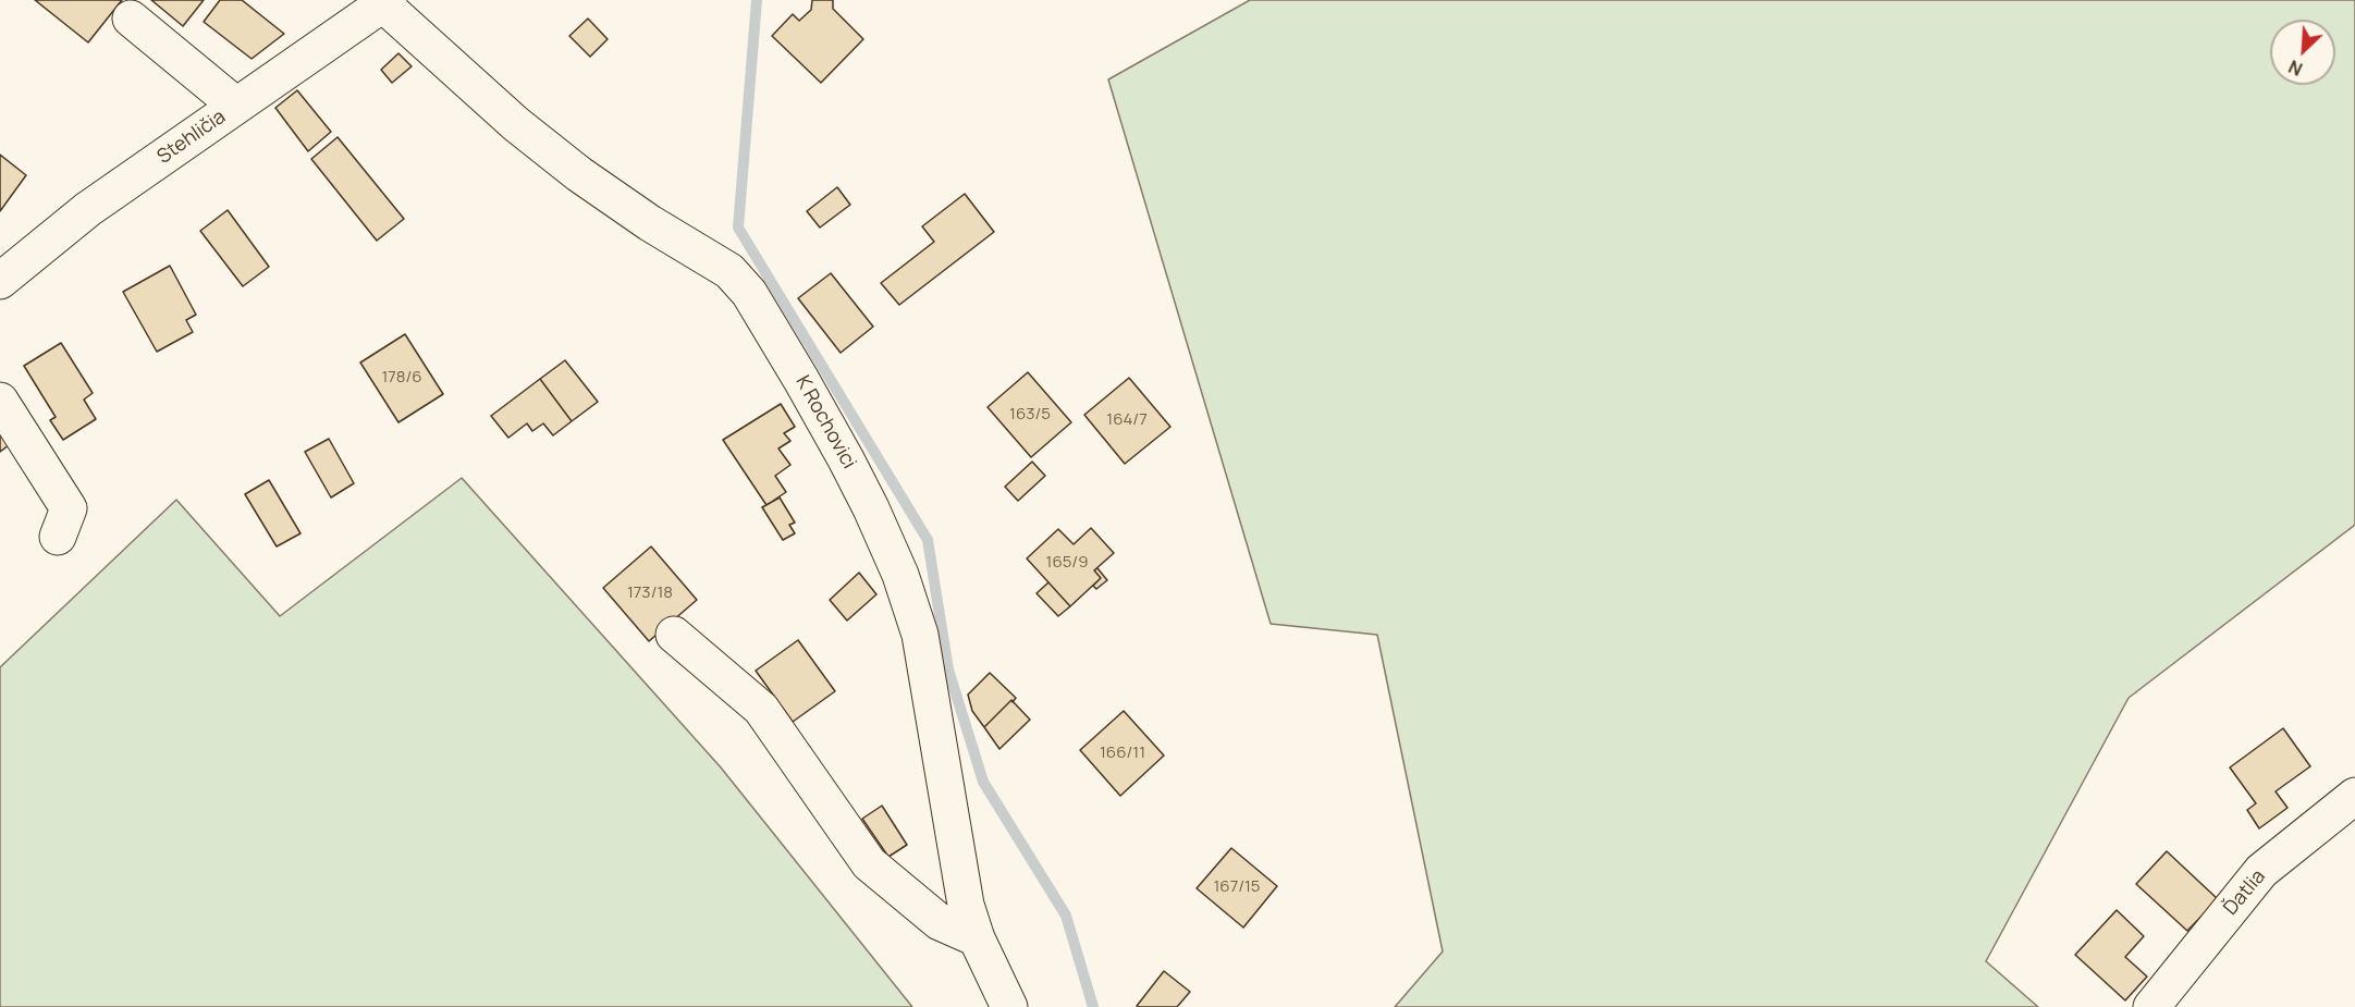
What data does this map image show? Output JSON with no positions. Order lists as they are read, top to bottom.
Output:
{
  "streets": {
    "street": ["Stehličia", "K Rochovici", "Ďatlia"]
  },
  "crossings": [
    ["Stehličia", "K Rochovici"]
  ],
  "house_numbers": [
    "178/6",
    "163/5",
    "164/7",
    "165/9",
    "173/18",
    "166/11",
    "167/15"
  ],
  "north": "bottom left"
}
